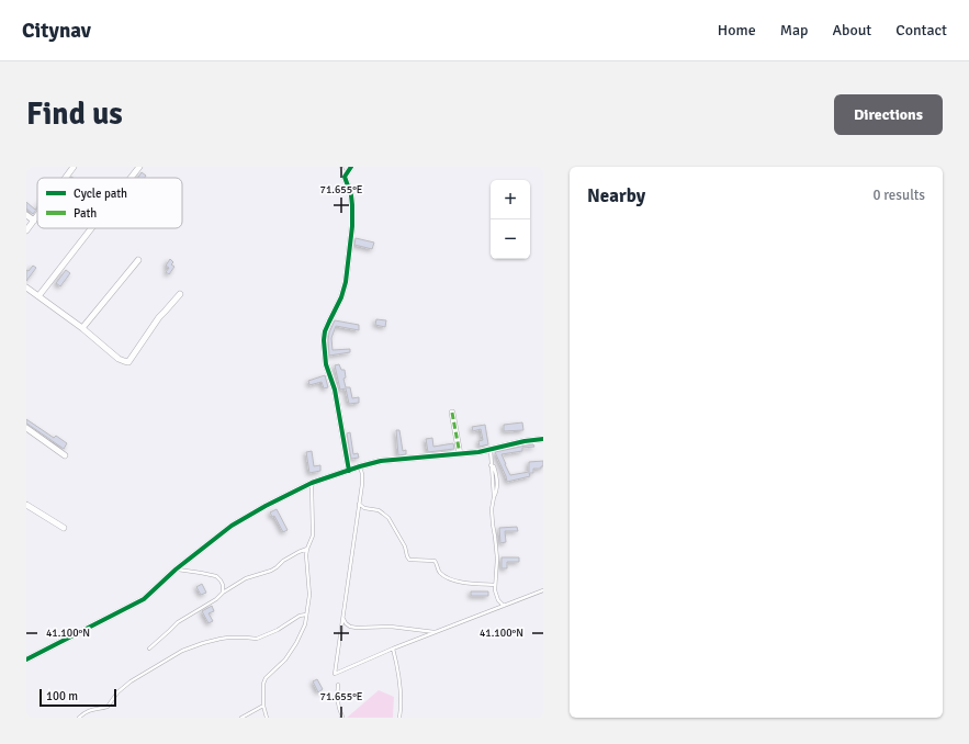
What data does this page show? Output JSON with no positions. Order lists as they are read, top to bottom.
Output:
{
  "legend": ["Cycle path", "Path"],
  "scale_bar": "100 m",
  "page": {
    "header": "Citynav",
    "nav": [
      "Home",
      "Map",
      "About",
      "Contact"
    ],
    "buttons": "Directions",
    "title": "Find us",
    "heading": ["Nearby", "0 results"],
    "map_buttons": ["+", "−"],
    "scale": "100 m"
  },
  "coordinates": ["71.655°E", "41.100°N"]
}
